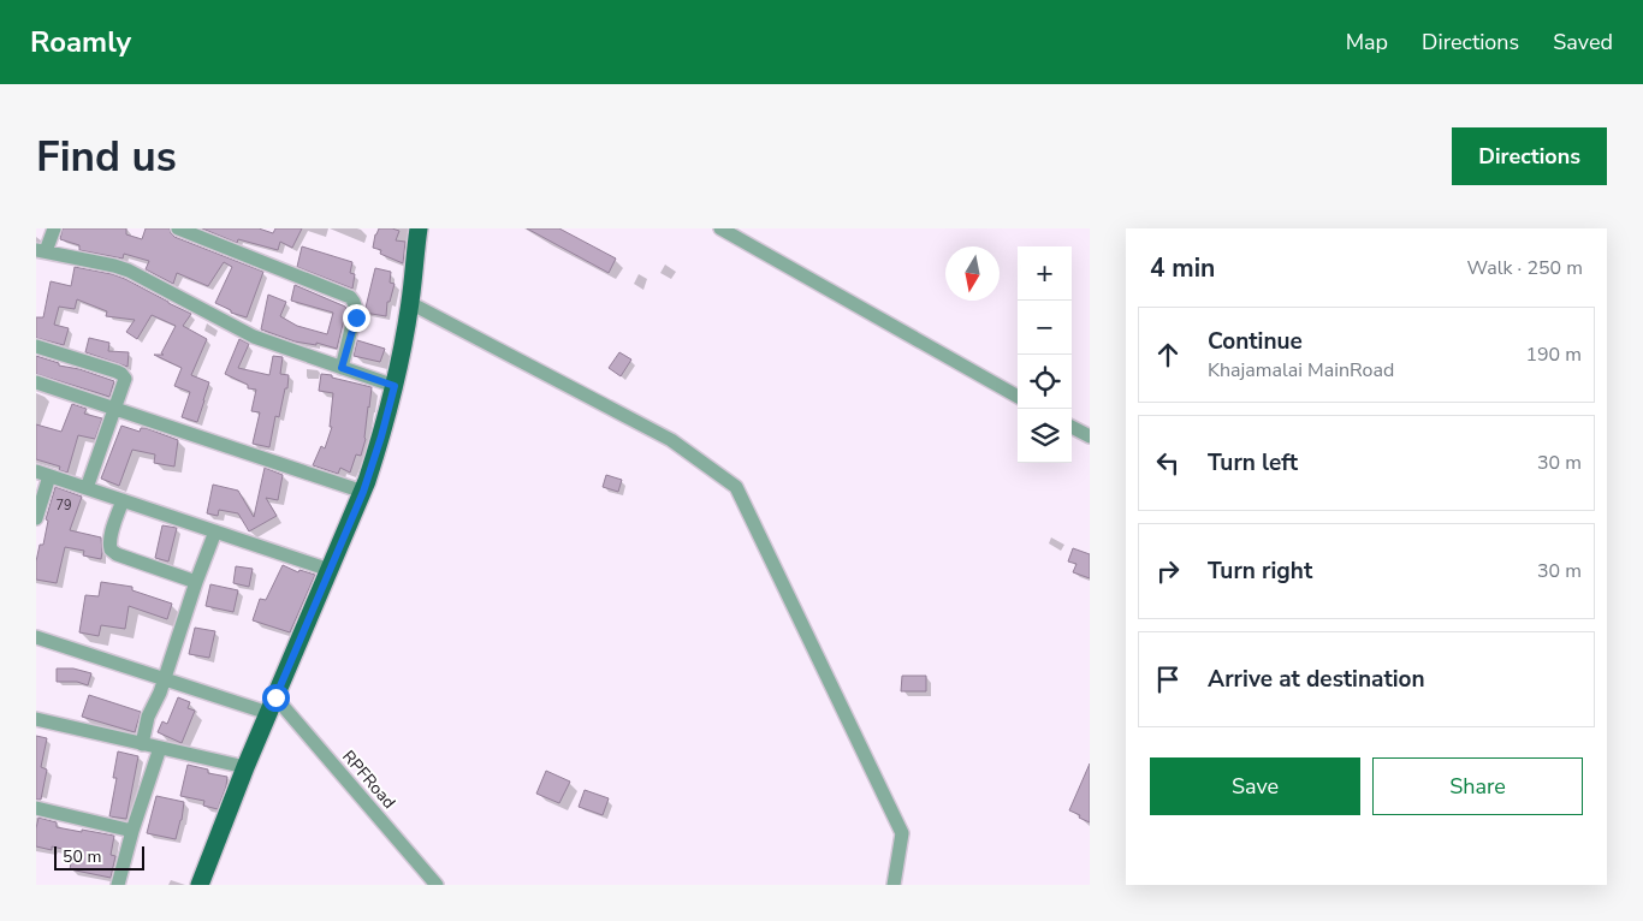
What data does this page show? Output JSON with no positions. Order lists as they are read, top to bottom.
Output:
{
  "streets": {
    "street": ["RPFRoad"]
  },
  "house_numbers": ["79"],
  "scale_bar": "50 m",
  "north": "bottom",
  "page": {
    "header": "Roamly",
    "nav": ["Map", "Directions", "Saved"],
    "buttons": [
      "Directions",
      ["Save", "Share"]
    ],
    "title": "Find us",
    "heading": ["4 min", "Walk · 250 m"],
    "map_buttons": ["+", "−"],
    "list": [
      ["Continue", "Khajamalai MainRoad", "190 m"],
      ["Turn left", "30 m"],
      ["Turn right", "30 m"],
      "Arrive at destination"
    ],
    "scale": "50 m"
  }
}
